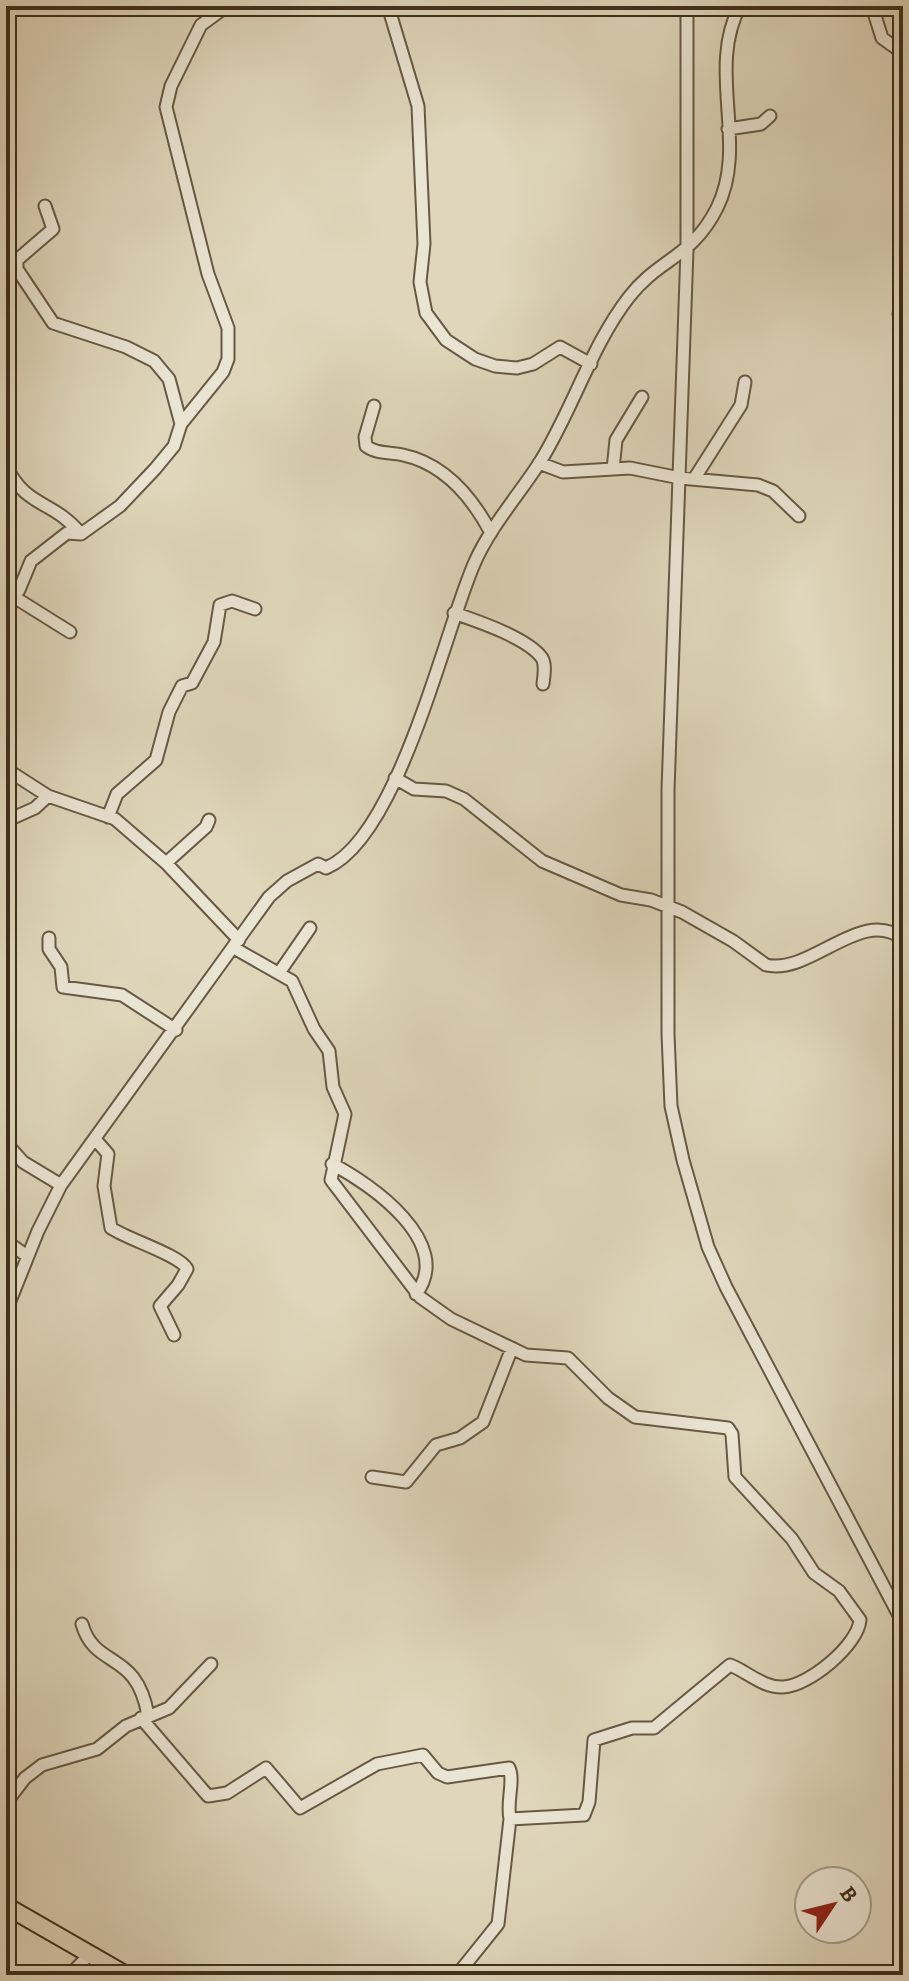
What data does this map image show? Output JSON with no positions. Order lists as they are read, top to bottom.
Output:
{
  "north": "top right"
}
